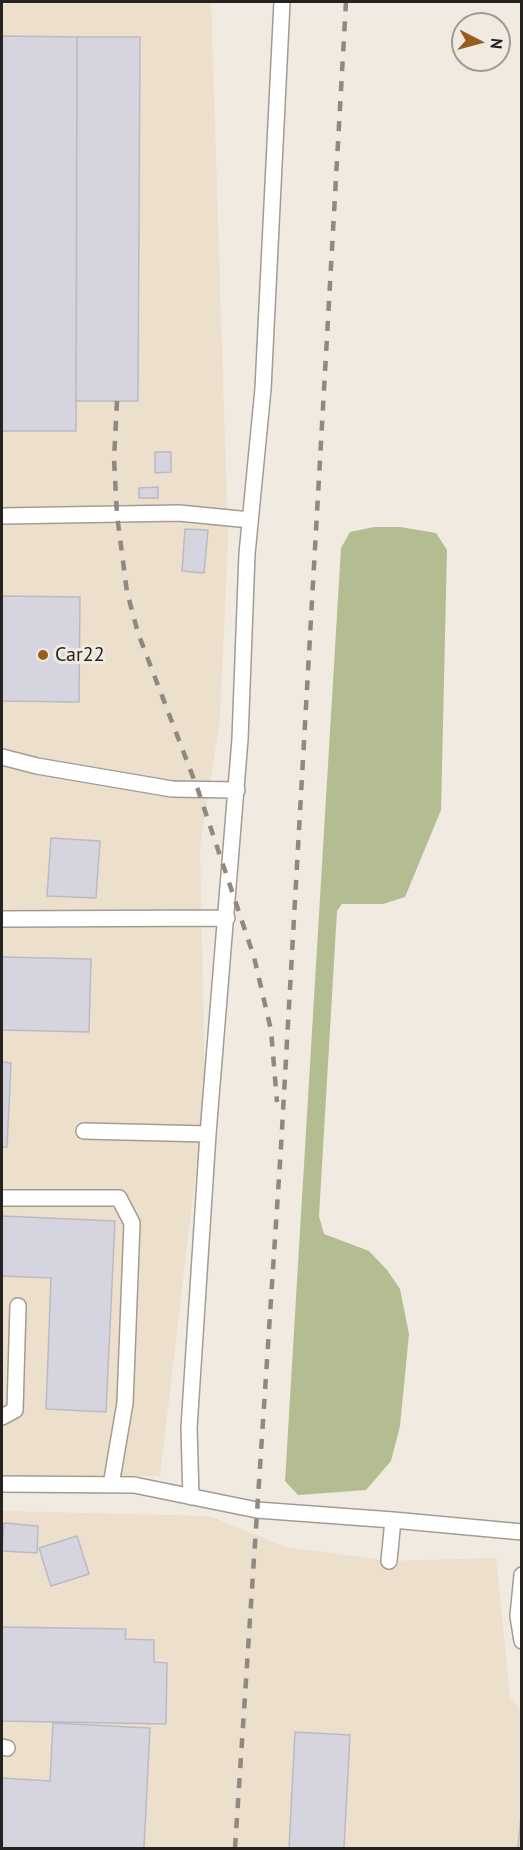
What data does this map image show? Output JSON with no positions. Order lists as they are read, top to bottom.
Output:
{
  "places": ["Car22"],
  "north": "right"
}
